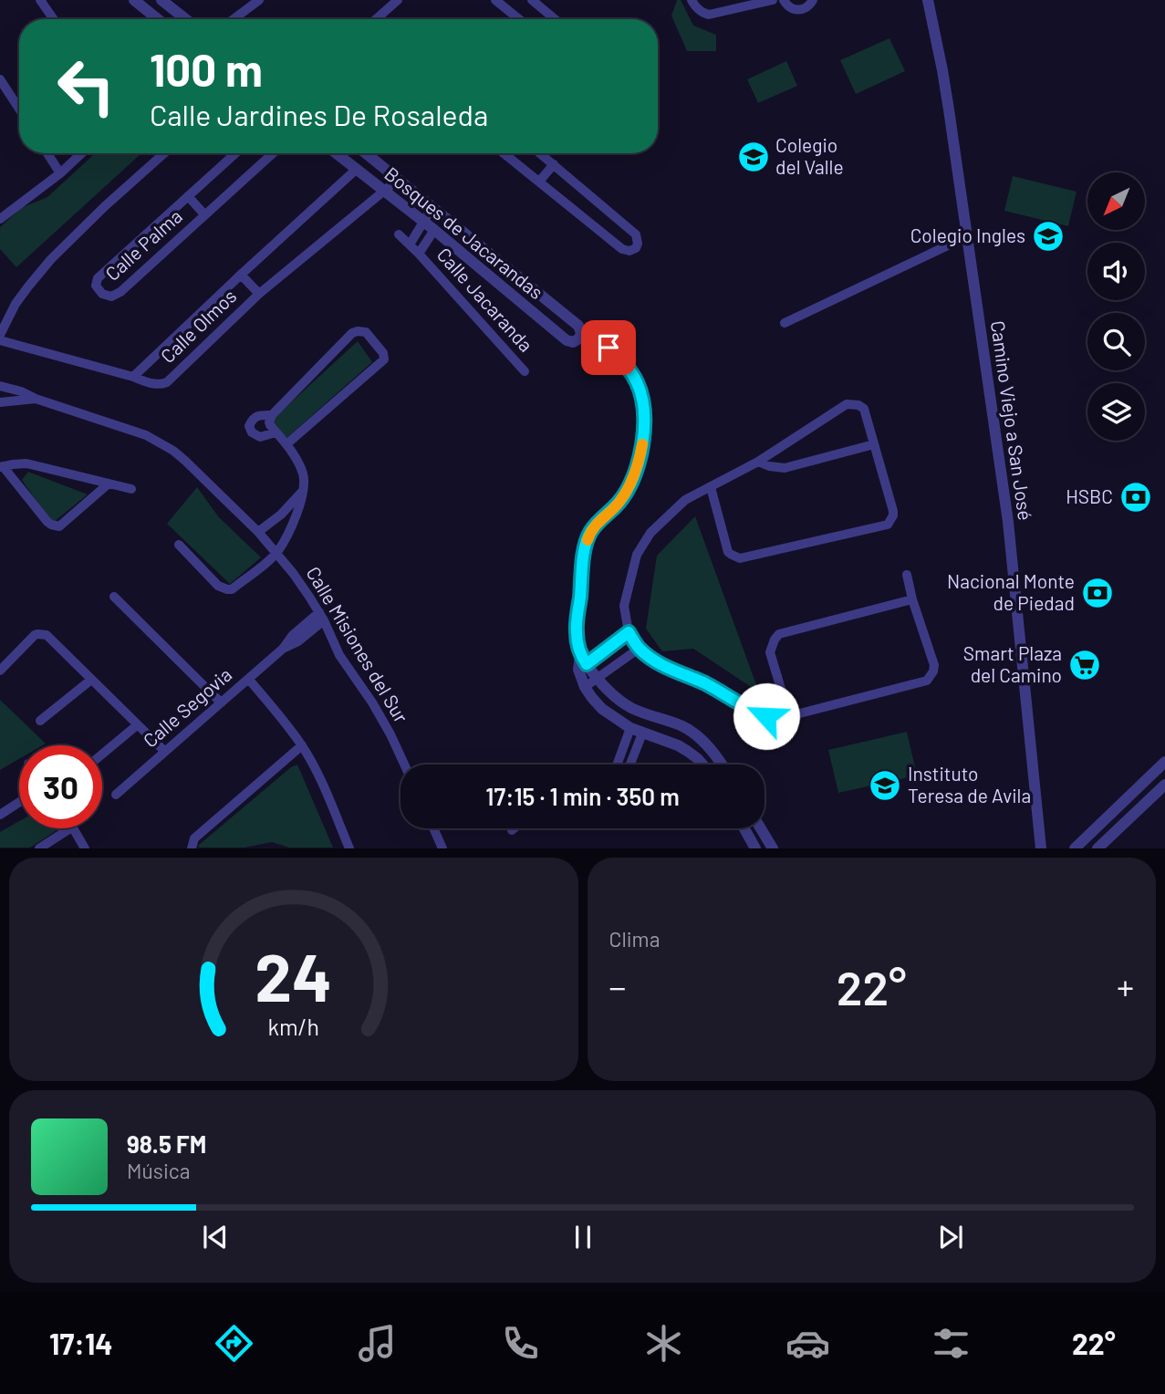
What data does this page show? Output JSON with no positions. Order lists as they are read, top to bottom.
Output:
{
  "streets": {
    "street": [
      "Bosques de Jacarandas",
      "Calle Palma",
      "Calle Jacaranda",
      "Calle Olmos",
      "Camino Viejo a San José",
      "Calle Misiones del Sur",
      "Calle Segovia"
    ]
  },
  "crossings": [
    ["Bosques de Jacarandas", "Calle Jacaranda"],
    ["Bosques de Jacarandas", "Calle Olmos"],
    ["Calle Jacaranda", "Calle Olmos"],
    ["Calle Misiones del Sur", "Calle Segovia"]
  ],
  "places": {
    "school or university": ["Colegio del Valle", "Colegio Ingles", "Instituto Teresa de Avila"],
    "bank": ["HSBC", "Nacional Monte de Piedad"],
    "supermarket": ["Smart Plaza del Camino"]
  },
  "north": "bottom left",
  "page": {
    "turn": ["100 m", "Calle Jardines De Rosaleda"],
    "limit": "30",
    "trip": "17:15 · 1 min · 350 m",
    "tile": "Clima",
    "heat": ["−", "22°", "+"],
    "song": ["98.5 FM", "Música"],
    "tabs": ["17:14", "22°"],
    "gauge": ["24", "km/h"]
  }
}
